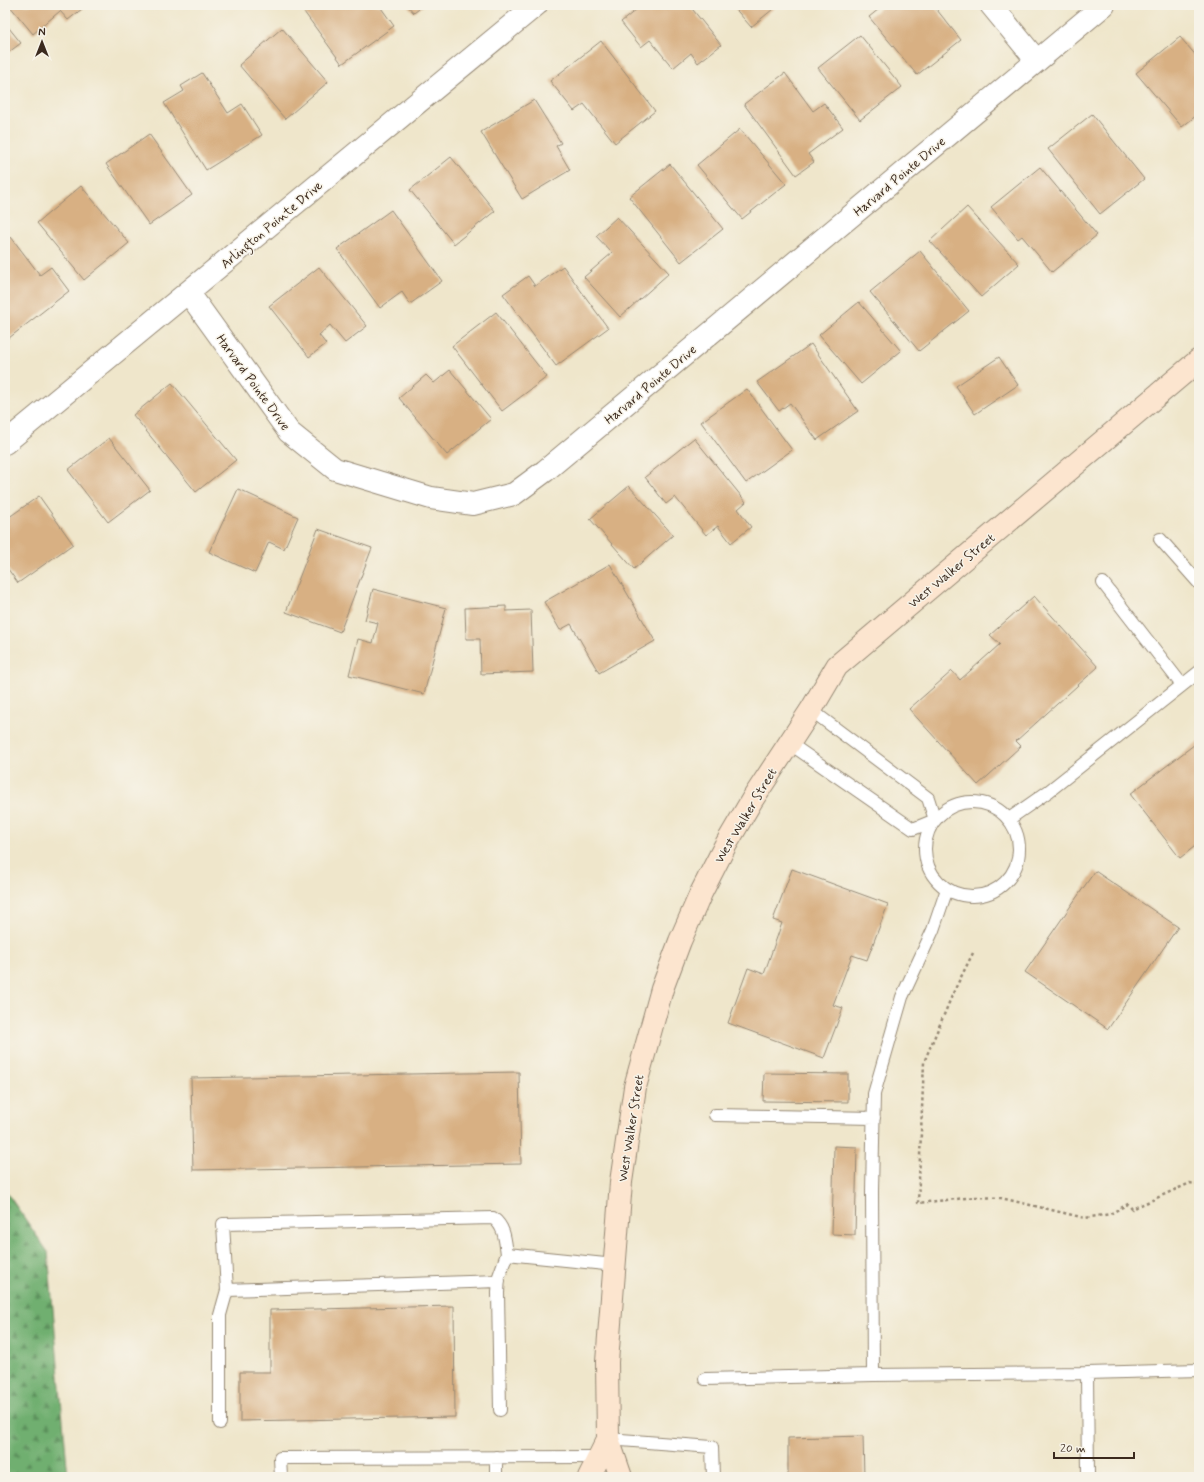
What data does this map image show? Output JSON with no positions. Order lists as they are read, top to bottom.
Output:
{
  "streets": {
    "street": ["Harvard Pointe Drive", "Arlington Pointe Drive", "West Walker Street"]
  },
  "crossings": [
    ["Harvard Pointe Drive", "Arlington Pointe Drive"]
  ],
  "scale_bar": "20 m",
  "north": "top"
}
